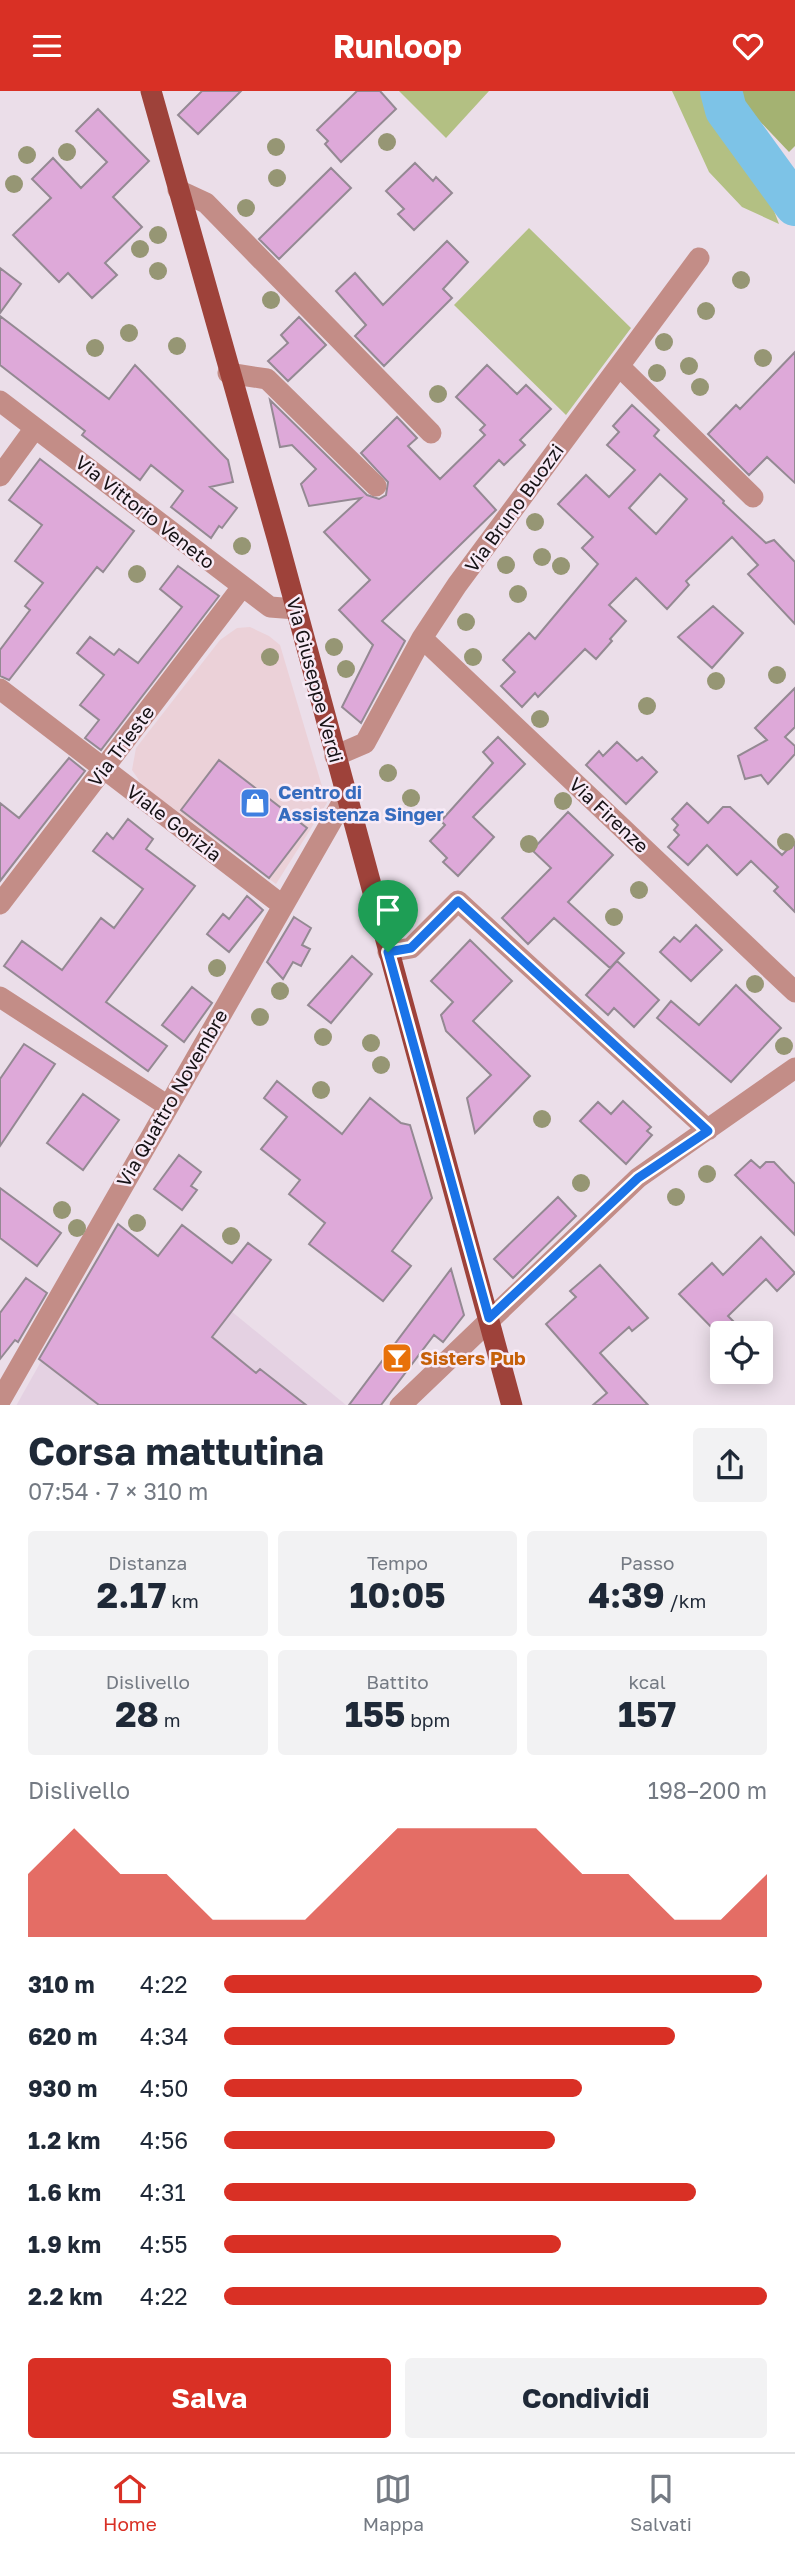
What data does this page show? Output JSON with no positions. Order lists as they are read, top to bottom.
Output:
{
  "streets": {
    "main road": ["Via Giuseppe Verdi"],
    "street": [
      "Via Bruno Buozzi",
      "Via Vittorio Veneto",
      "Via Trieste",
      "Via Firenze",
      "Viale Gorizia",
      "Via Quattro Novembre"
    ]
  },
  "crossings": [
    ["Via Bruno Buozzi", "Via Giuseppe Verdi"],
    ["Via Bruno Buozzi", "Via Firenze"],
    ["Via Vittorio Veneto", "Via Giuseppe Verdi"],
    ["Via Vittorio Veneto", "Via Trieste"],
    ["Via Giuseppe Verdi", "Via Quattro Novembre"],
    ["Via Trieste", "Viale Gorizia"],
    ["Viale Gorizia", "Via Quattro Novembre"]
  ],
  "places": {
    "shop": ["Centro di Assistenza Singer"],
    "bar": ["Sisters Pub"]
  },
  "page": {
    "header": "Runloop",
    "heading": ["Corsa mattutina", "07:54 · 7 × 310 m"],
    "stats": [
      ["Distanza", "2.17 km"],
      ["Tempo", "10:05"],
      ["Passo", "4:39 /km"],
      ["Dislivello", "28 m"],
      ["Battito", "155 bpm"],
      ["kcal", "157"]
    ],
    "chart": ["Dislivello", "198–200 m"],
    "list": [
      {
        "name": "310 m",
        "note": "4:22"
      },
      {
        "name": "620 m",
        "note": "4:34"
      },
      {
        "name": "930 m",
        "note": "4:50"
      },
      {
        "name": "1.2 km",
        "note": "4:56"
      },
      {
        "name": "1.6 km",
        "note": "4:31"
      },
      {
        "name": "1.9 km",
        "note": "4:55"
      },
      {
        "name": "2.2 km",
        "note": "4:22"
      }
    ],
    "buttons": ["Salva", "Condividi"],
    "tabs": ["Home", "Mappa", "Salvati"]
  }
}
